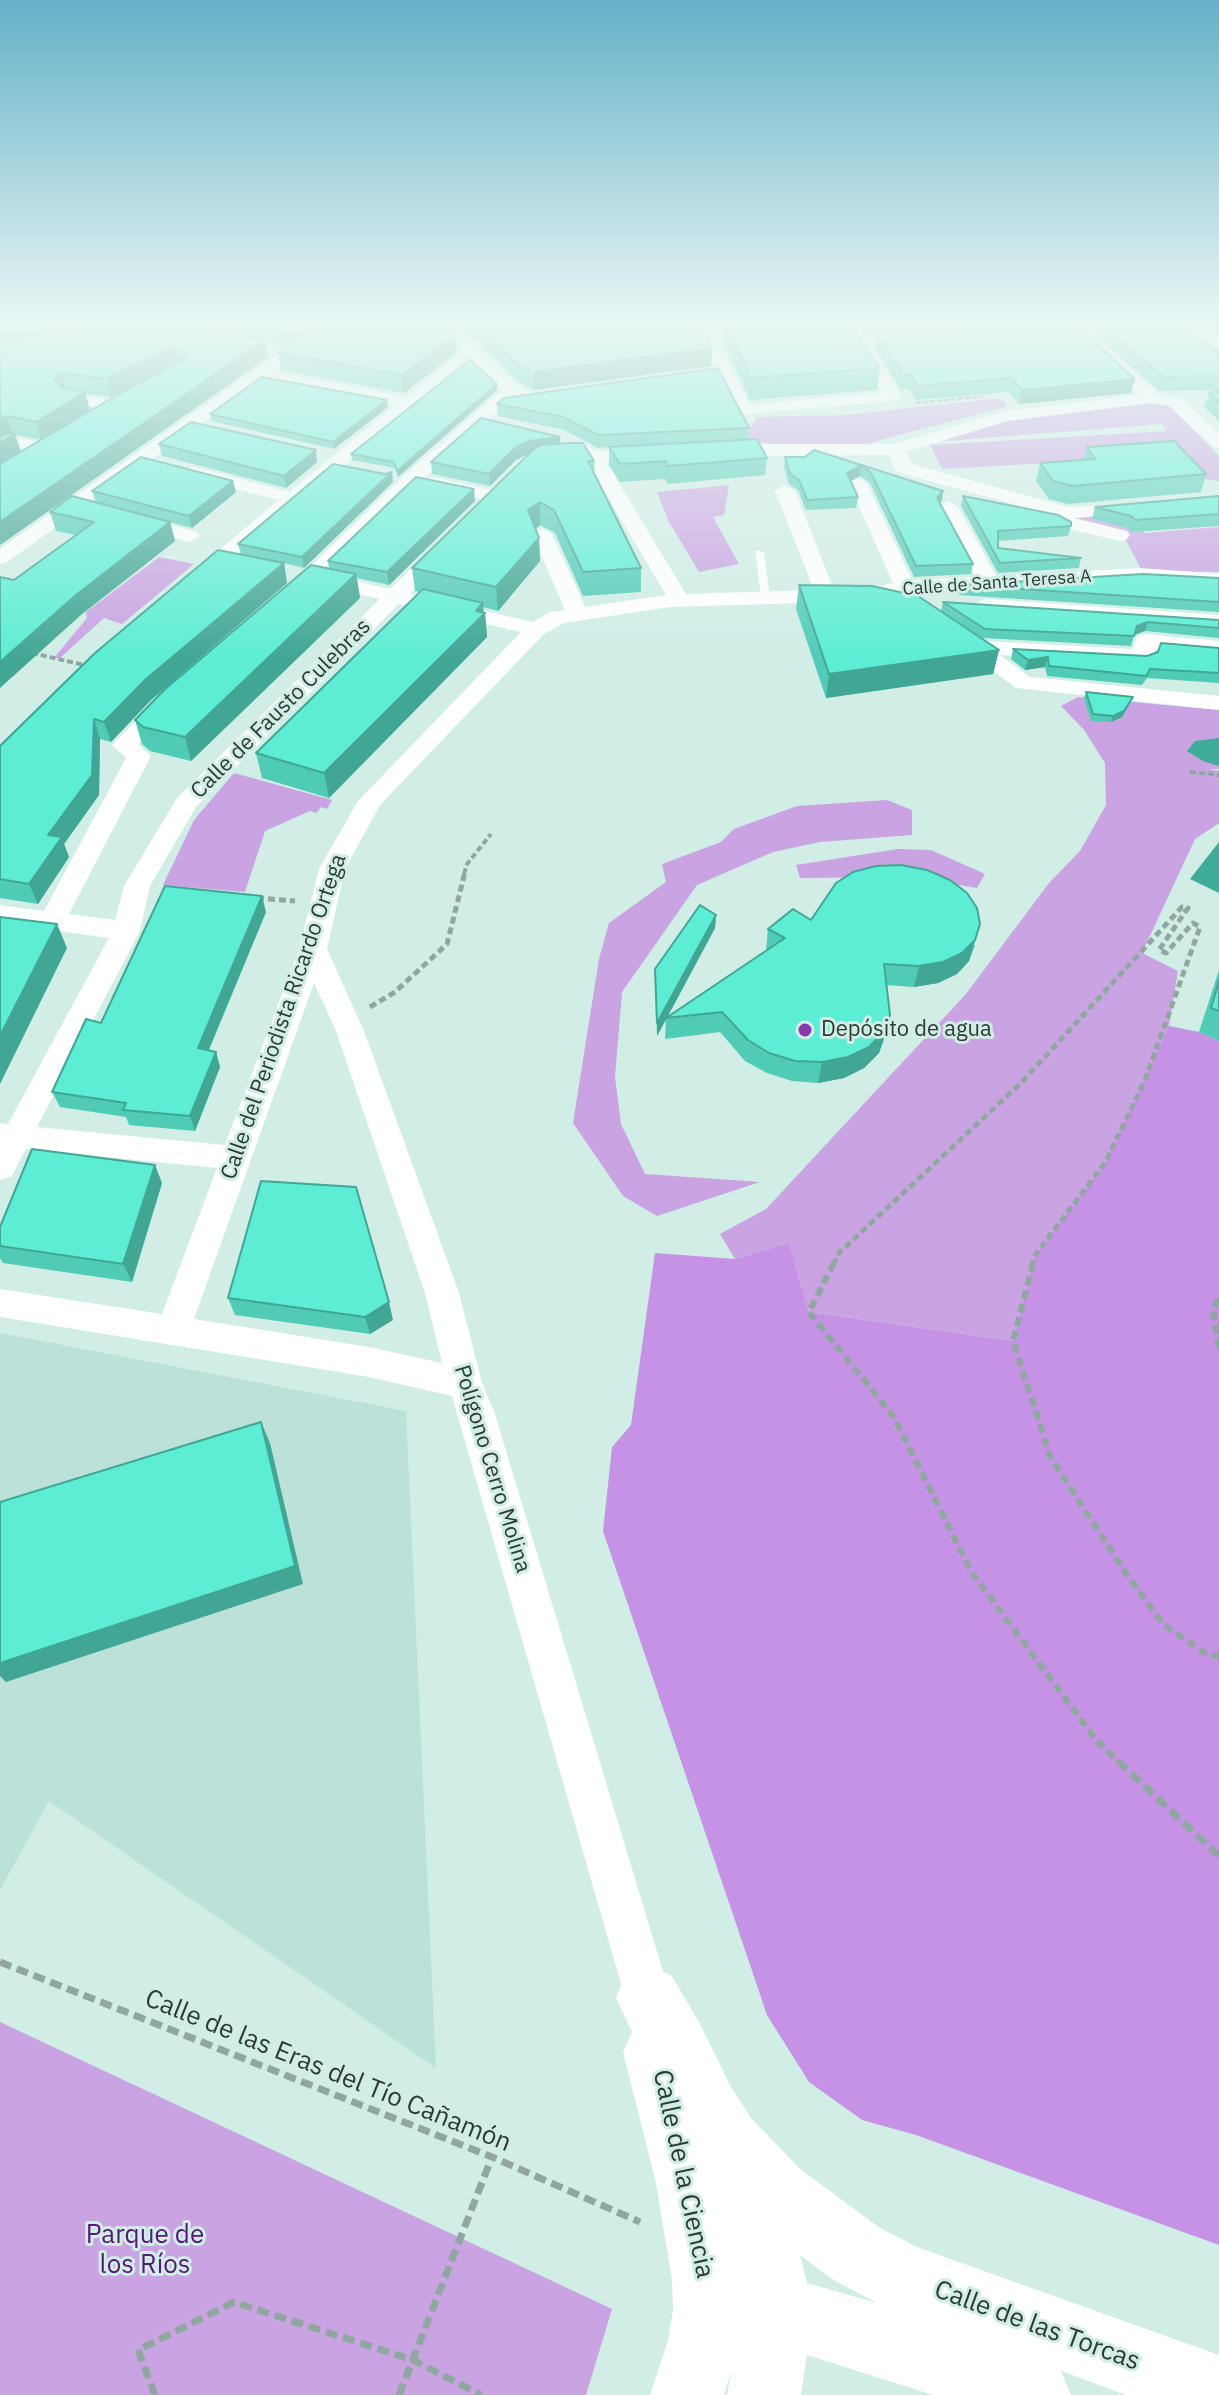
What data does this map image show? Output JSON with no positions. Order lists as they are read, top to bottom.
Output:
{
  "streets": {
    "street": [
      "Calle de Santa Teresa A",
      "Calle de Fausto Culebras",
      "Calle del Periodista Ricardo Ortega",
      "Polígono Cerro Molina",
      "Calle de la Ciencia",
      "Calle de las Torcas"
    ],
    "path": ["Calle de las Eras del Tío Cañamón"]
  },
  "crossings": [
    ["Calle de Santa Teresa A", "Calle del Periodista Ricardo Ortega"],
    ["Calle del Periodista Ricardo Ortega", "Polígono Cerro Molina"],
    ["Polígono Cerro Molina", "Calle de la Ciencia"],
    ["Calle de las Eras del Tío Cañamón", "Calle de la Ciencia"]
  ],
  "parks": ["Parque de los Ríos"],
  "places": ["Depósito de agua"]
}
